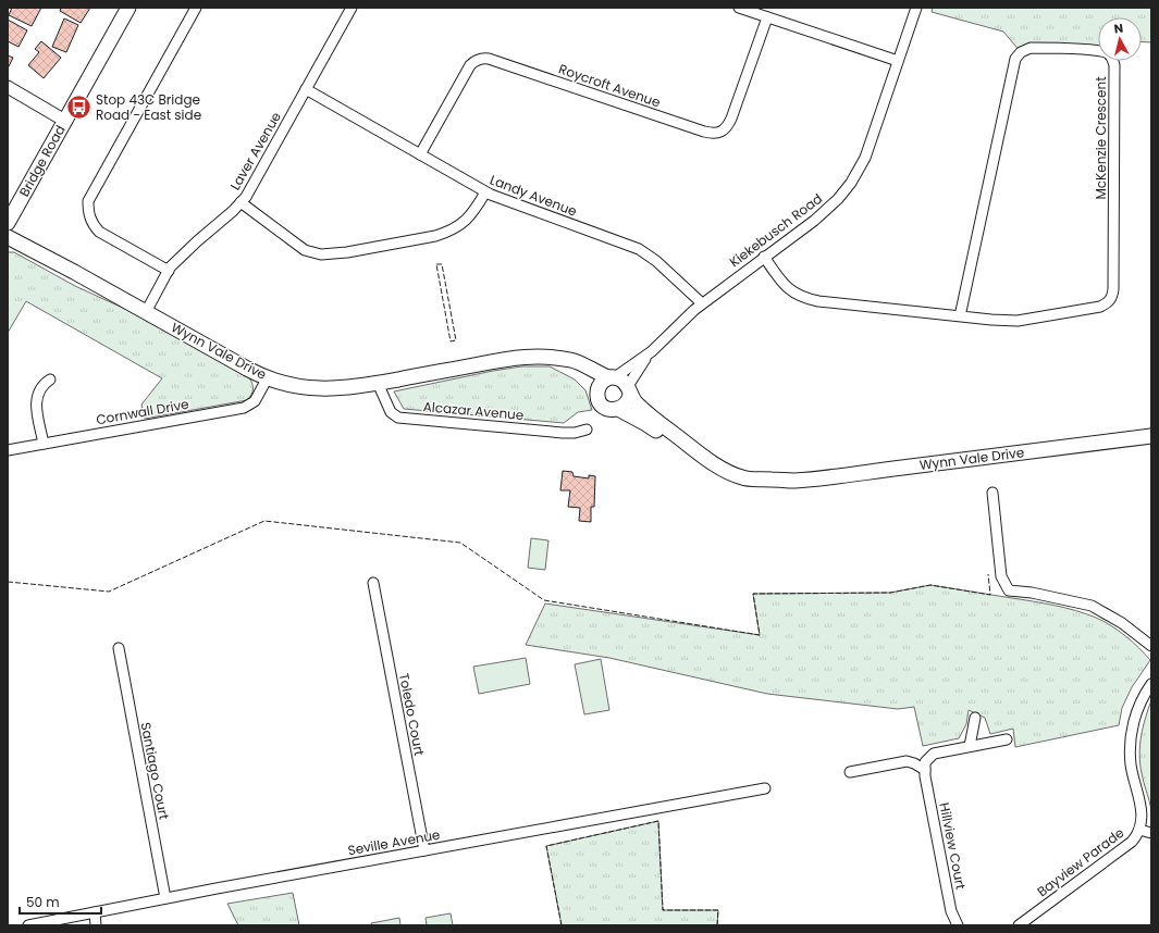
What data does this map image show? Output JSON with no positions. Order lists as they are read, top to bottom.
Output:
{
  "streets": {
    "main road": ["Bridge Road", "Wynn Vale Drive"],
    "street": [
      "Roycroft Avenue",
      "McKenzie Crescent",
      "Laver Avenue",
      "Landy Avenue",
      "Kiekebusch Road",
      "Alcazar Avenue",
      "Cornwall Drive",
      "Toledo Court",
      "Santiago Court",
      "Seville Avenue",
      "Hillview Court",
      "Bayview Parade"
    ]
  },
  "crossings": [
    ["Roycroft Avenue", "Landy Avenue"],
    ["McKenzie Crescent", "Kiekebusch Road"],
    ["Laver Avenue", "Landy Avenue"],
    ["Laver Avenue", "Wynn Vale Drive"],
    ["Landy Avenue", "Kiekebusch Road"],
    ["Kiekebusch Road", "Wynn Vale Drive"],
    ["Wynn Vale Drive", "Alcazar Avenue"],
    ["Wynn Vale Drive", "Cornwall Drive"],
    ["Toledo Court", "Seville Avenue"],
    ["Santiago Court", "Seville Avenue"]
  ],
  "places": {
    "bus stop": ["Stop 43C Bridge Road - East side"]
  },
  "scale_bar": "50 m",
  "north": "top"
}
